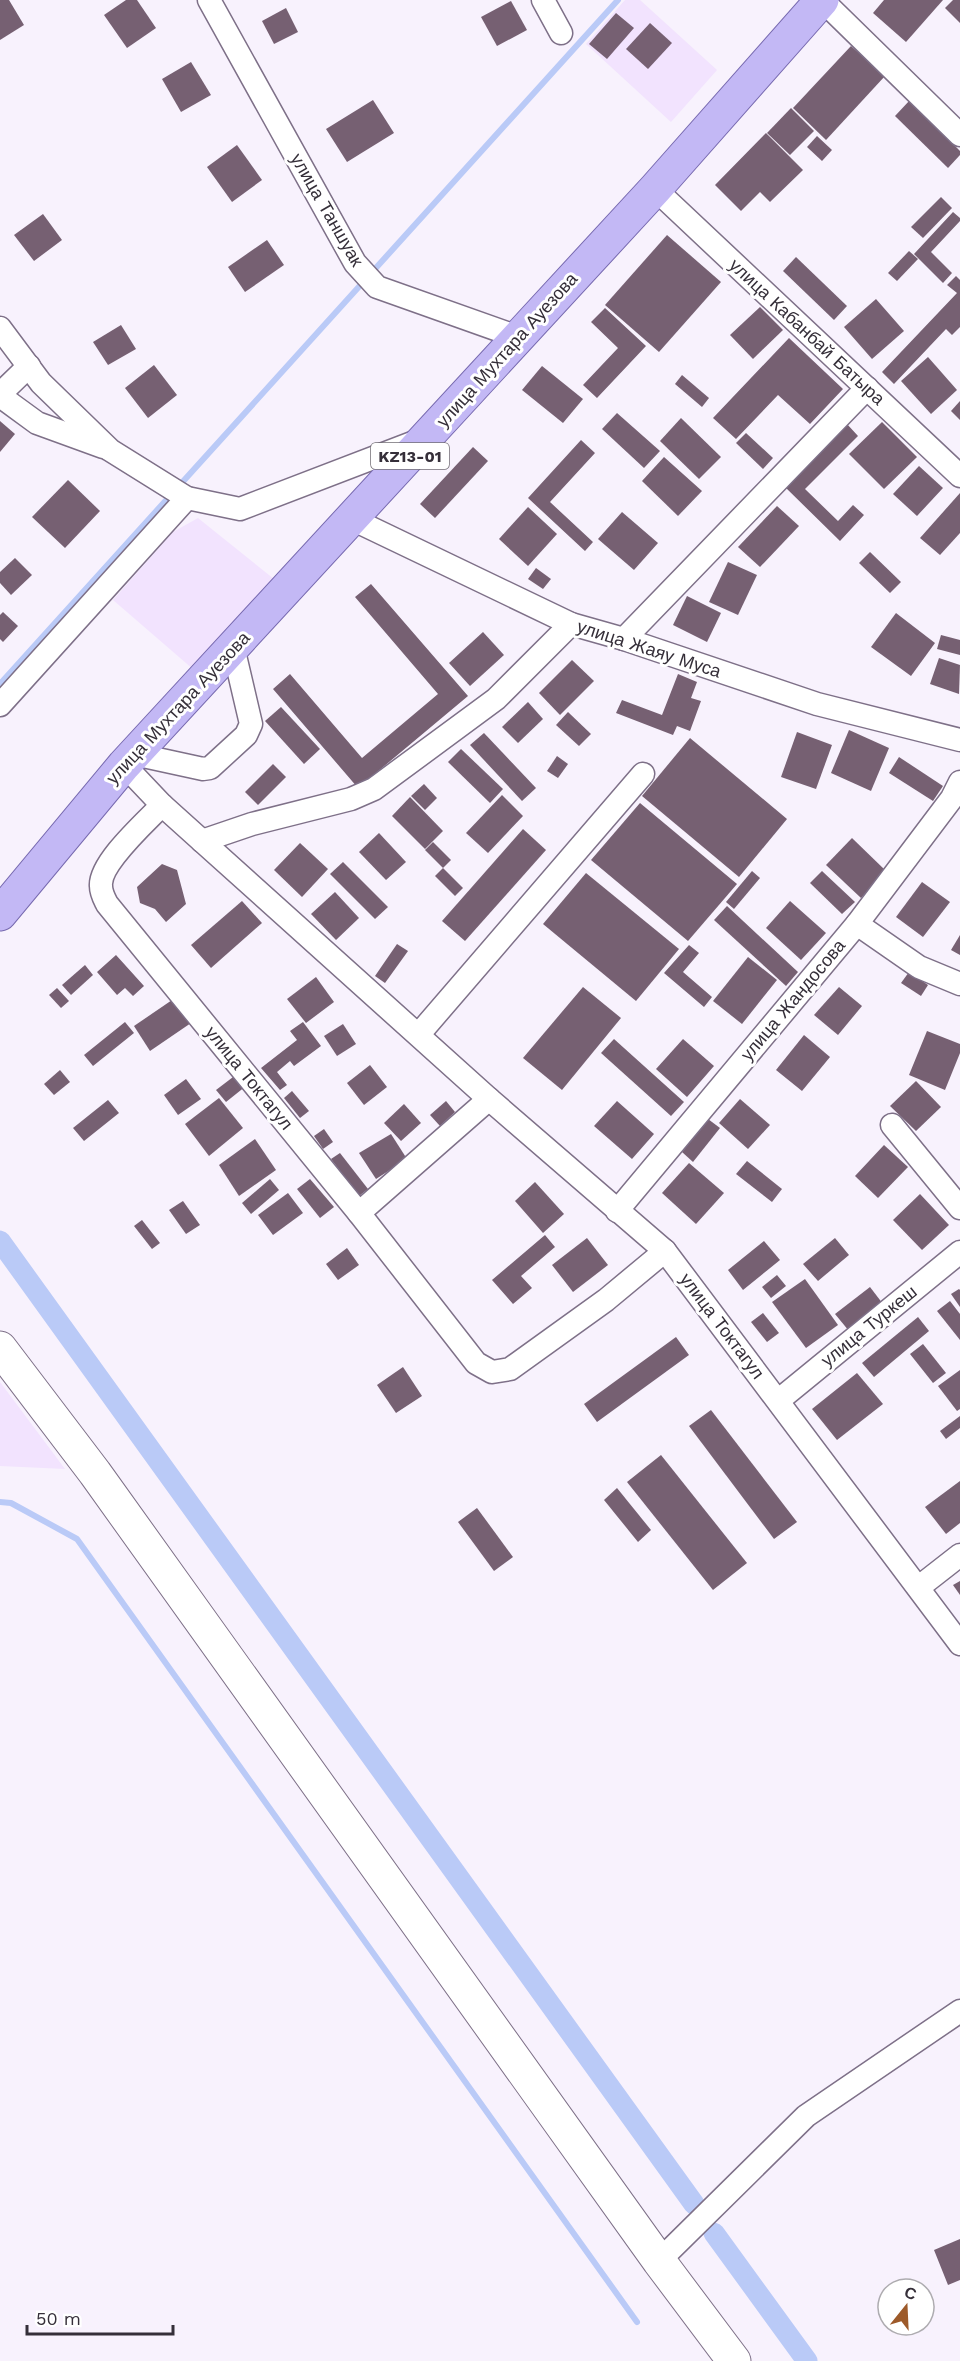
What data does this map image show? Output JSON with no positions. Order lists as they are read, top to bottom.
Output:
{
  "streets": {
    "main road": ["улица Мухтара Ауезова", "KZ13-01"],
    "street": [
      "улица Таншуак",
      "улица Кабанбай Батыра",
      "улица Жаяу Муса",
      "улица Жандосова",
      "улица Токтагул",
      "улица Туркеш"
    ]
  },
  "crossings": [
    ["улица Таншуак", "улица Мухтара Ауезова"],
    ["улица Кабанбай Батыра", "улица Мухтара Ауезова"],
    ["улица Мухтара Ауезова", "улица Жаяу Муса"],
    ["улица Мухтара Ауезова", "улица Токтагул"],
    ["улица Жандосова", "улица Токтагул"],
    ["улица Токтагул", "улица Туркеш"]
  ],
  "scale_bar": "50 m",
  "north": "top"
}
